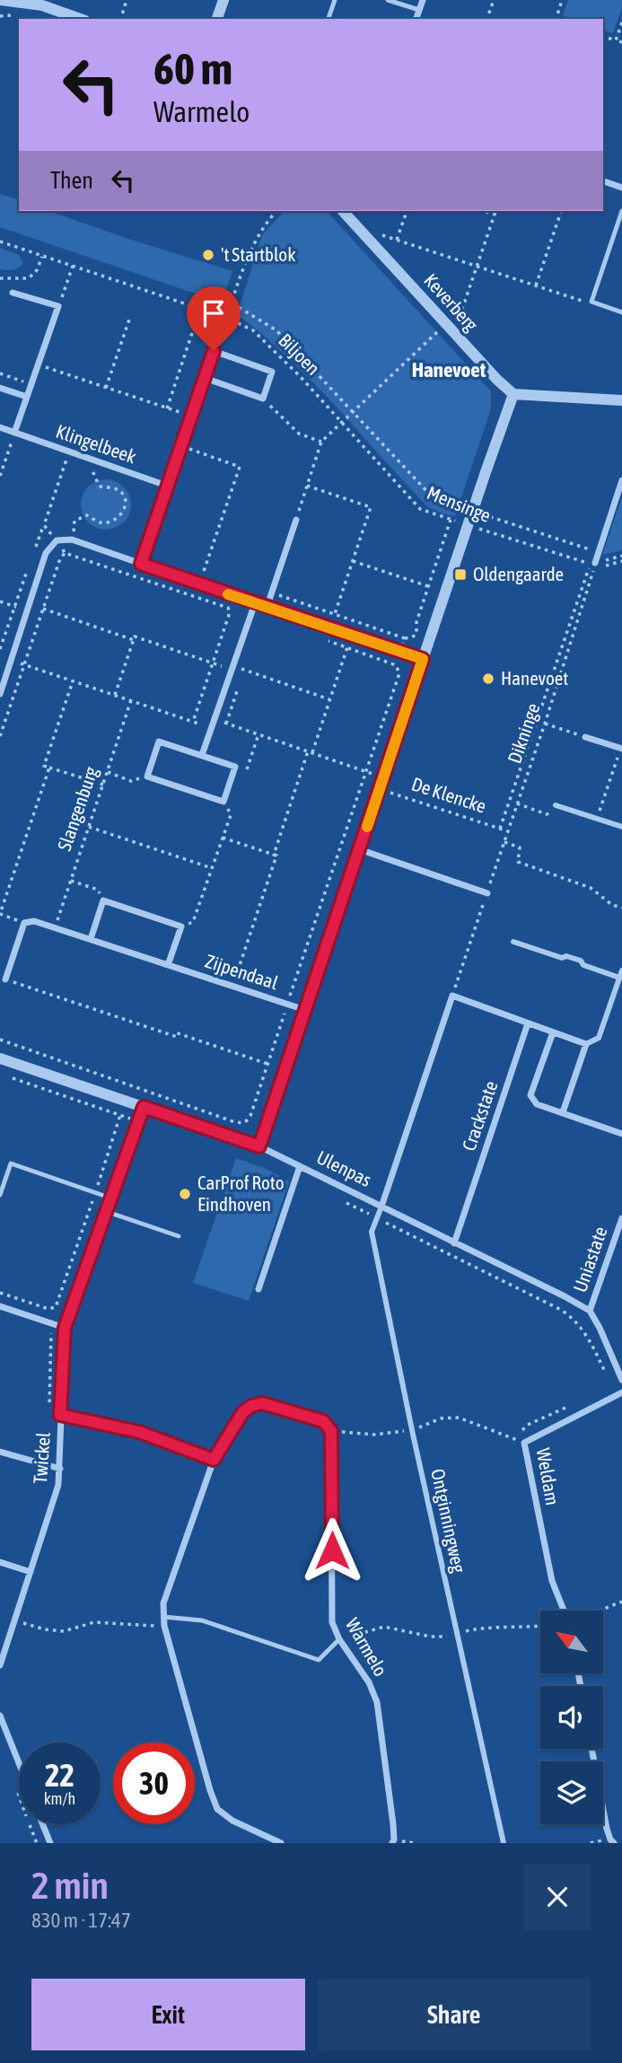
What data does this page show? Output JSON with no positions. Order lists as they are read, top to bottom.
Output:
{
  "streets": {
    "street": [
      "Keverberg",
      "Klingelbeek",
      "Zijpendaal",
      "Crackstate",
      "Ulenpas",
      "Uniastate",
      "Twickel",
      "Weldam",
      "Ontginningweg",
      "Warmelo"
    ],
    "path": [
      "Biljoen",
      "Mensinge",
      "Dikninge",
      "De Klencke",
      "Slangenburg"
    ]
  },
  "crossings": [
    ["Biljoen", "Mensinge"],
    ["Mensinge", "Dikninge"],
    ["Dikninge", "De Klencke"],
    ["Slangenburg", "Zijpendaal"],
    ["Crackstate", "Ulenpas"],
    ["Ulenpas", "Uniastate"],
    ["Ulenpas", "Twickel"],
    ["Ulenpas", "Ontginningweg"]
  ],
  "districts": ["Hanevoet"],
  "places": {
    "other": ["'t Startblok", "Hanevoet", "CarProf Roto Eindhoven"],
    "transit": ["Oldengaarde"]
  },
  "north": "top left",
  "page": {
    "turn": ["60 m", "Warmelo"],
    "then": "Then",
    "speed": "22 km/h",
    "limit": "30",
    "heading": ["2 min", "830 m · 17:47"],
    "buttons": ["Exit", "Share"]
  }
}
